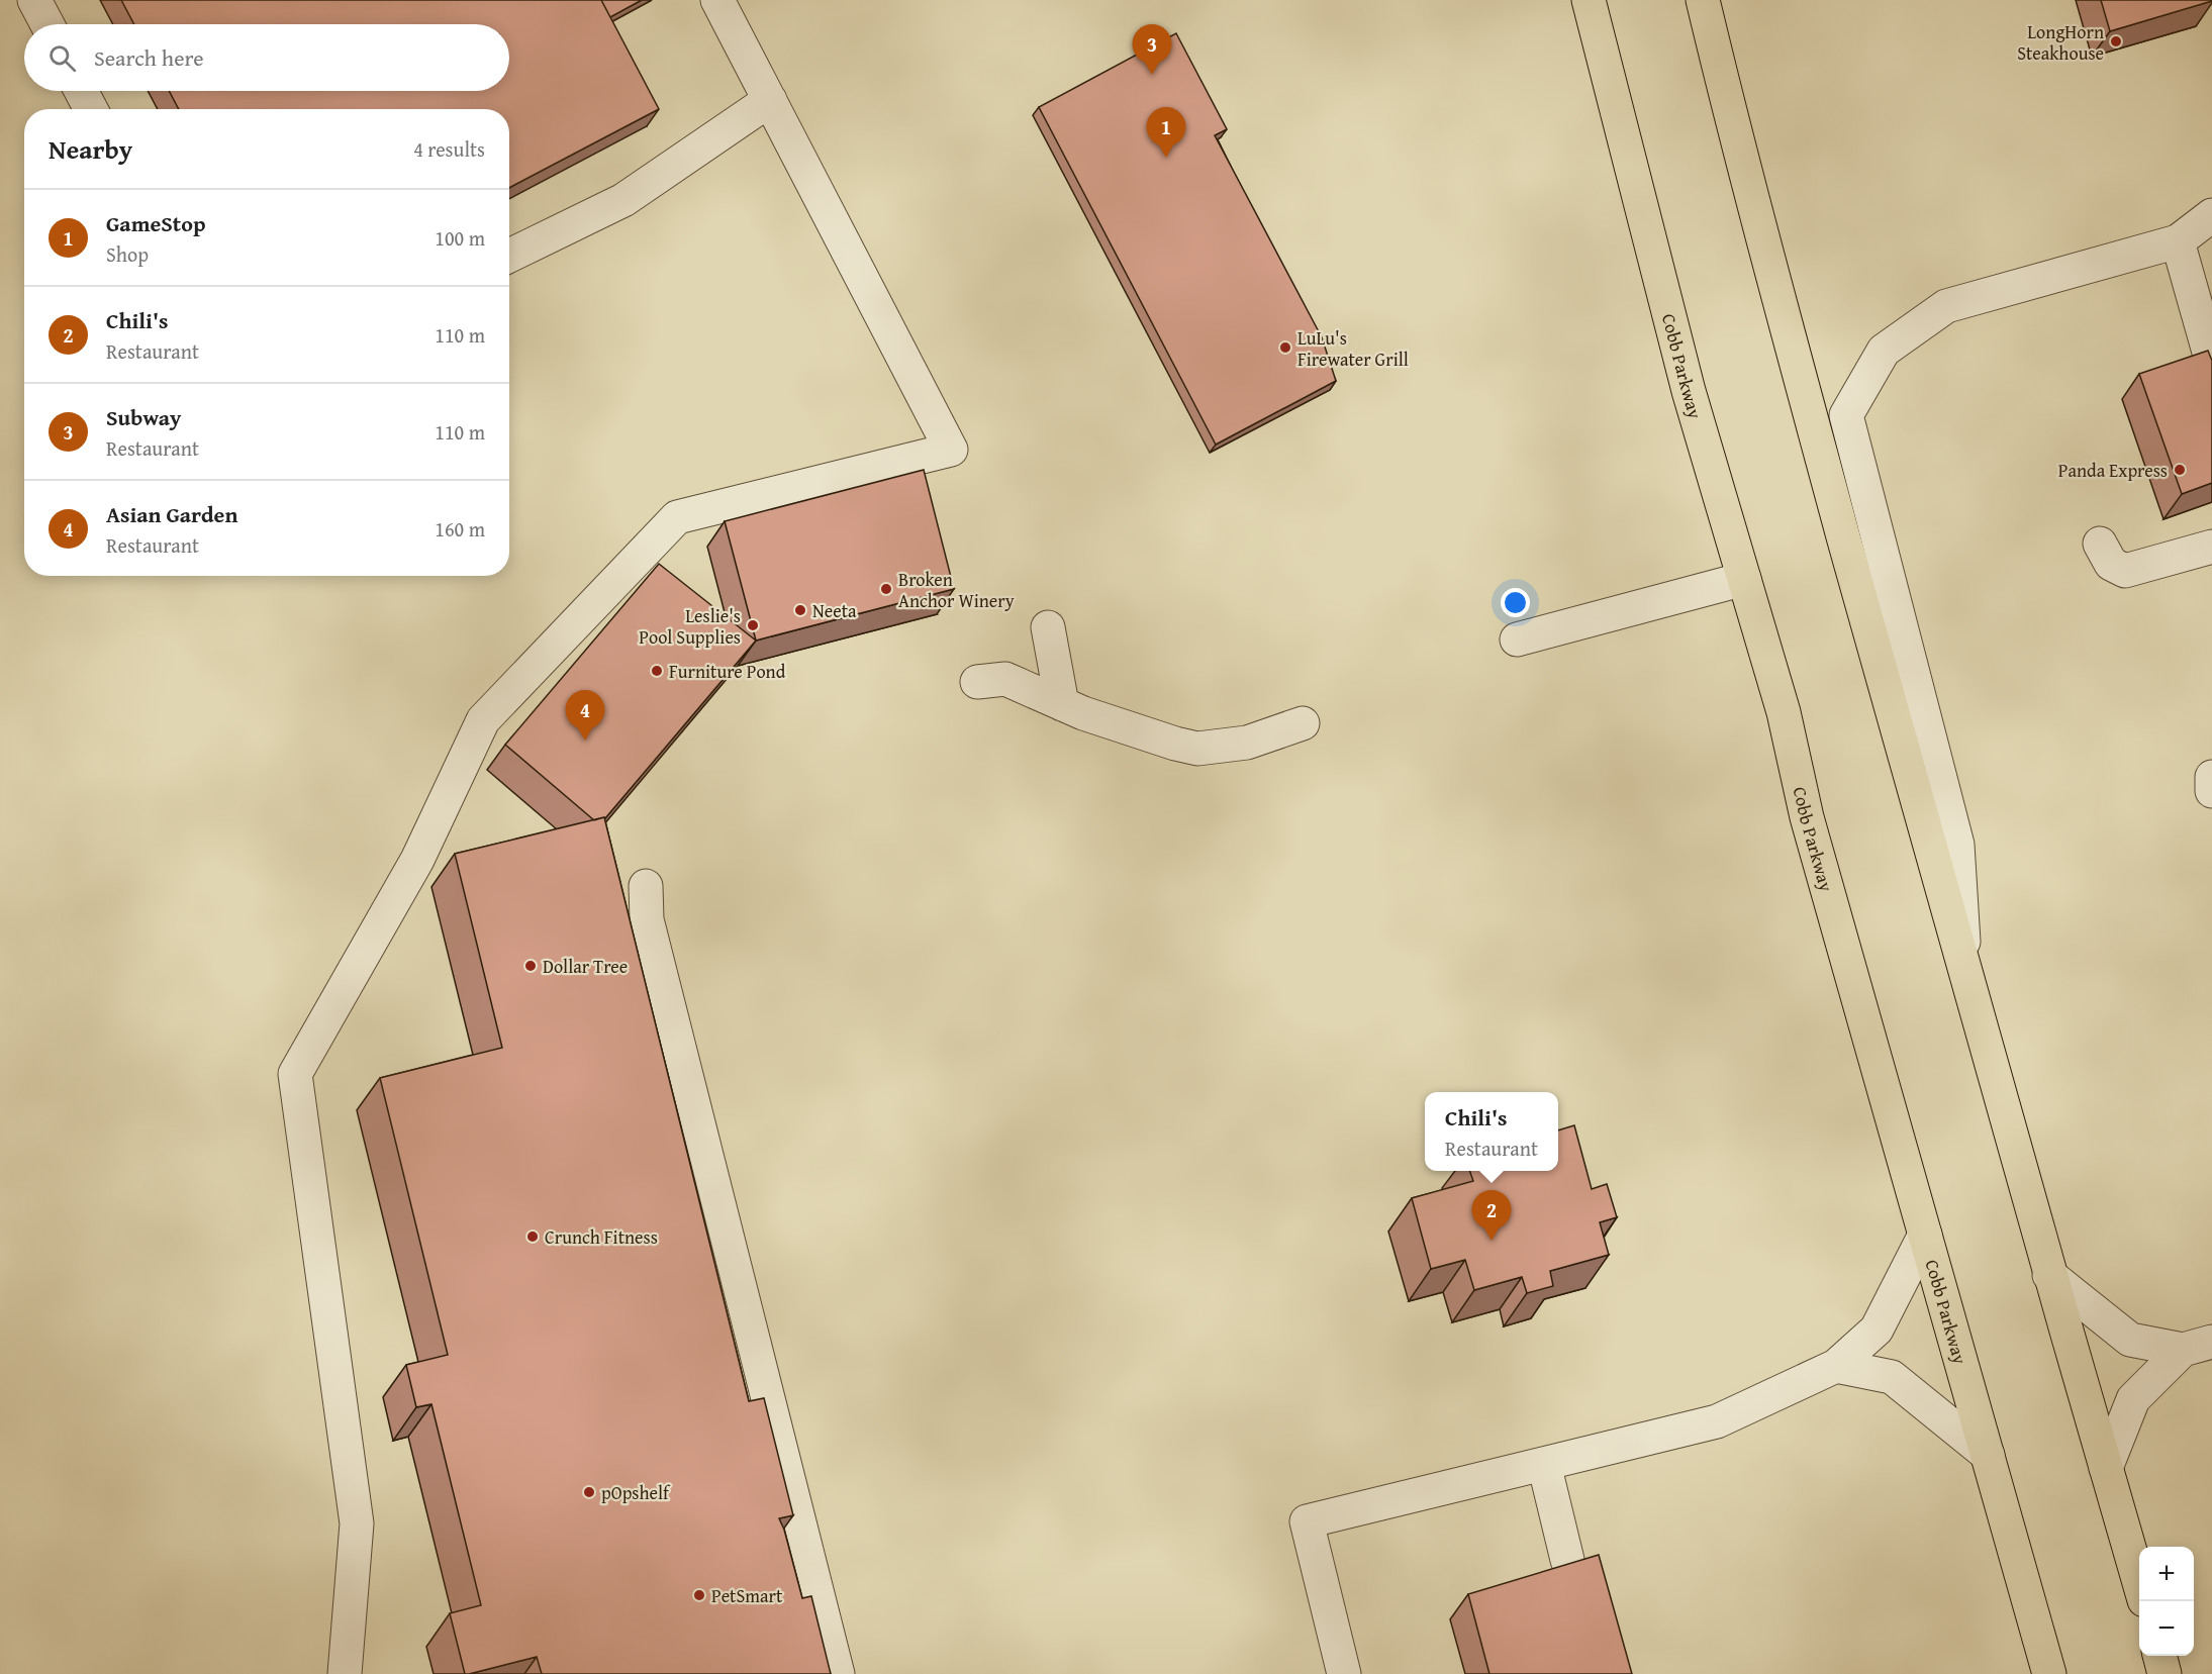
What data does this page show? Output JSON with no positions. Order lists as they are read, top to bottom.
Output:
{
  "streets": {
    "main road": ["Cobb Parkway"]
  },
  "places": [
    "LongHorn Steakhouse",
    "LuLu's Firewater Grill",
    "Panda Express",
    "Broken Anchor Winery",
    "Neeta",
    "Leslie's Pool Supplies",
    "Furniture Pond",
    "Dollar Tree",
    "Crunch Fitness",
    "pOpshelf",
    "PetSmart"
  ],
  "page": {
    "pins": [
      "3",
      "1",
      "4",
      "2"
    ],
    "search": "Search here",
    "heading": ["Nearby", "4 results"],
    "list": [
      {
        "mark": "1",
        "name": "GameStop",
        "note": "Shop",
        "value": "100 m"
      },
      {
        "mark": "2",
        "name": "Chili's",
        "note": "Restaurant",
        "value": "110 m"
      },
      {
        "mark": "3",
        "name": "Subway",
        "note": "Restaurant",
        "value": "110 m"
      },
      {
        "mark": "4",
        "name": "Asian Garden",
        "note": "Restaurant",
        "value": "160 m"
      }
    ],
    "popup": ["Chili's", "Restaurant"],
    "map_buttons": ["+", "−"]
  }
}
